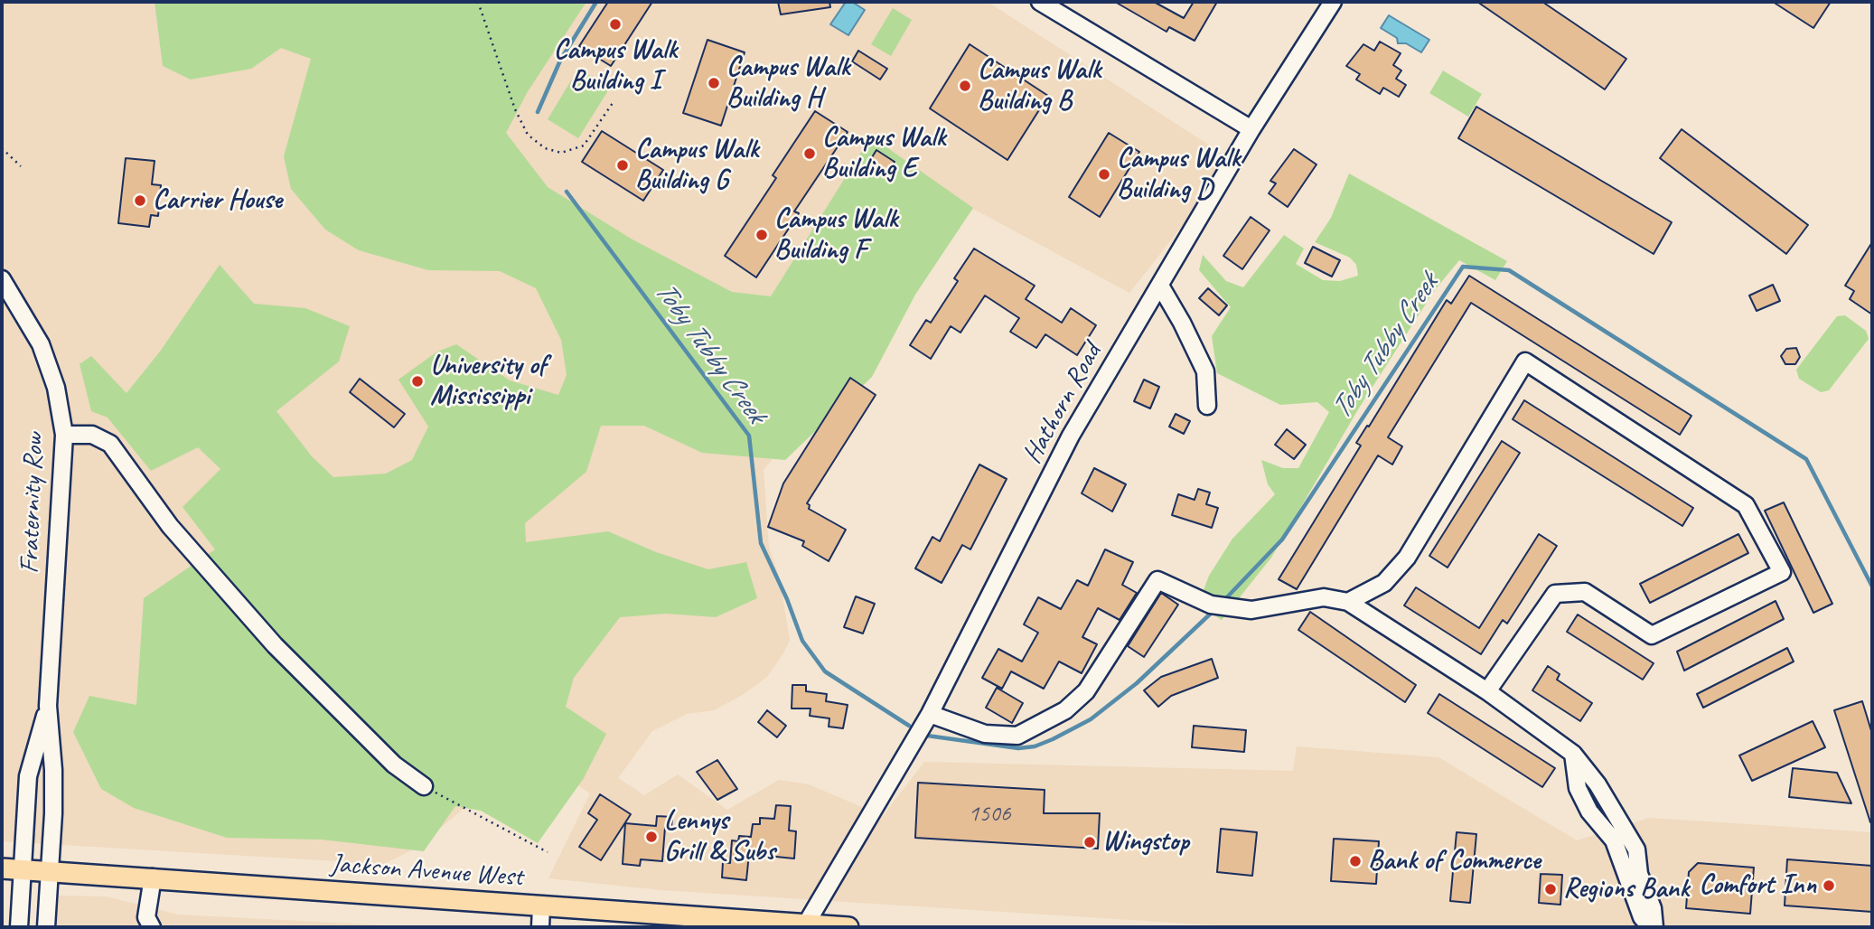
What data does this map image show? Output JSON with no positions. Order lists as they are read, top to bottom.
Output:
{
  "streets": {
    "main road": ["Jackson Avenue West"],
    "street": ["Hathorn Road", "Fraternity Row"]
  },
  "crossings": [
    ["Hathorn Road", "Jackson Avenue West"],
    ["Fraternity Row", "Jackson Avenue West"]
  ],
  "water": ["Toby Tubby Creek"],
  "places": [
    "Campus Walk Building I",
    "Campus Walk Building H",
    "Campus Walk Building B",
    "Campus Walk Building E",
    "Campus Walk Building G",
    "Campus Walk Building D",
    "Carrier House",
    "Campus Walk Building F",
    "University of Mississippi",
    "Lennys Grill & Subs",
    "Wingstop",
    "Bank of Commerce",
    "Comfort Inn",
    "Regions Bank"
  ],
  "house_numbers": ["1506"]
}
